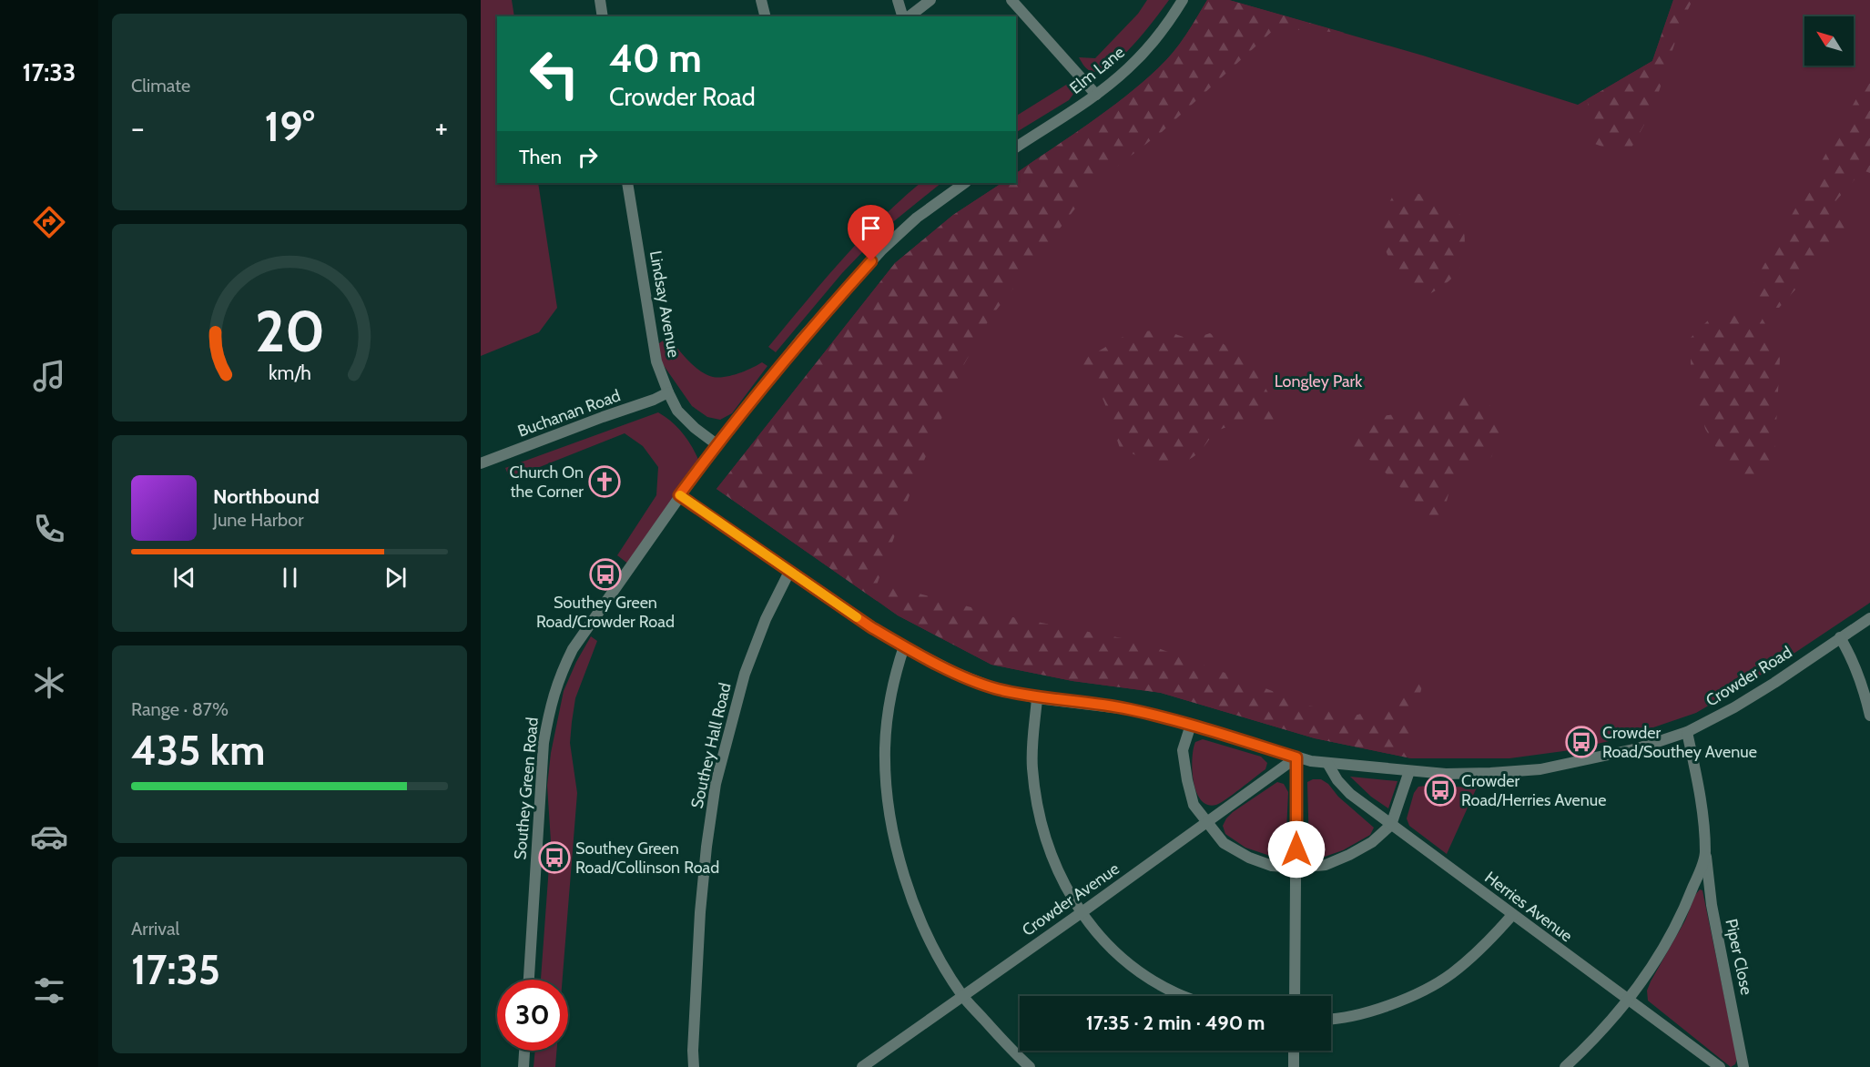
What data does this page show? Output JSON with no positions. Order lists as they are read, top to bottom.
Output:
{
  "streets": {
    "street": [
      "Elm Lane",
      "Lindsay Avenue",
      "Buchanan Road",
      "Crowder Road",
      "Southey Hall Road",
      "Southey Green Road",
      "Crowder Avenue",
      "Herries Avenue",
      "Piper Close"
    ]
  },
  "crossings": [
    ["Lindsay Avenue", "Buchanan Road"],
    ["Crowder Road", "Southey Hall Road"],
    ["Crowder Road", "Southey Green Road"],
    ["Crowder Road", "Crowder Avenue"],
    ["Crowder Road", "Herries Avenue"],
    ["Crowder Road", "Piper Close"]
  ],
  "parks": ["Longley Park"],
  "places": {
    "church": ["Church On the Corner"],
    "bus stop": [
      "Southey Green Road/Crowder Road",
      "Crowder Road/Southey Avenue",
      "Crowder Road/Herries Avenue",
      "Southey Green Road/Collinson Road"
    ]
  },
  "north": "top left",
  "page": {
    "tabs": "17:33",
    "tile": [
      "Climate",
      ["Range · 87%", "435 km"],
      ["Arrival", "17:35"]
    ],
    "turn": ["40 m", "Crowder Road"],
    "heat": ["−", "19°", "+"],
    "then": "Then",
    "song": ["Northbound", "June Harbor"],
    "limit": "30",
    "trip": "17:35 · 2 min · 490 m",
    "gauge": ["20", "km/h"]
  }
}
